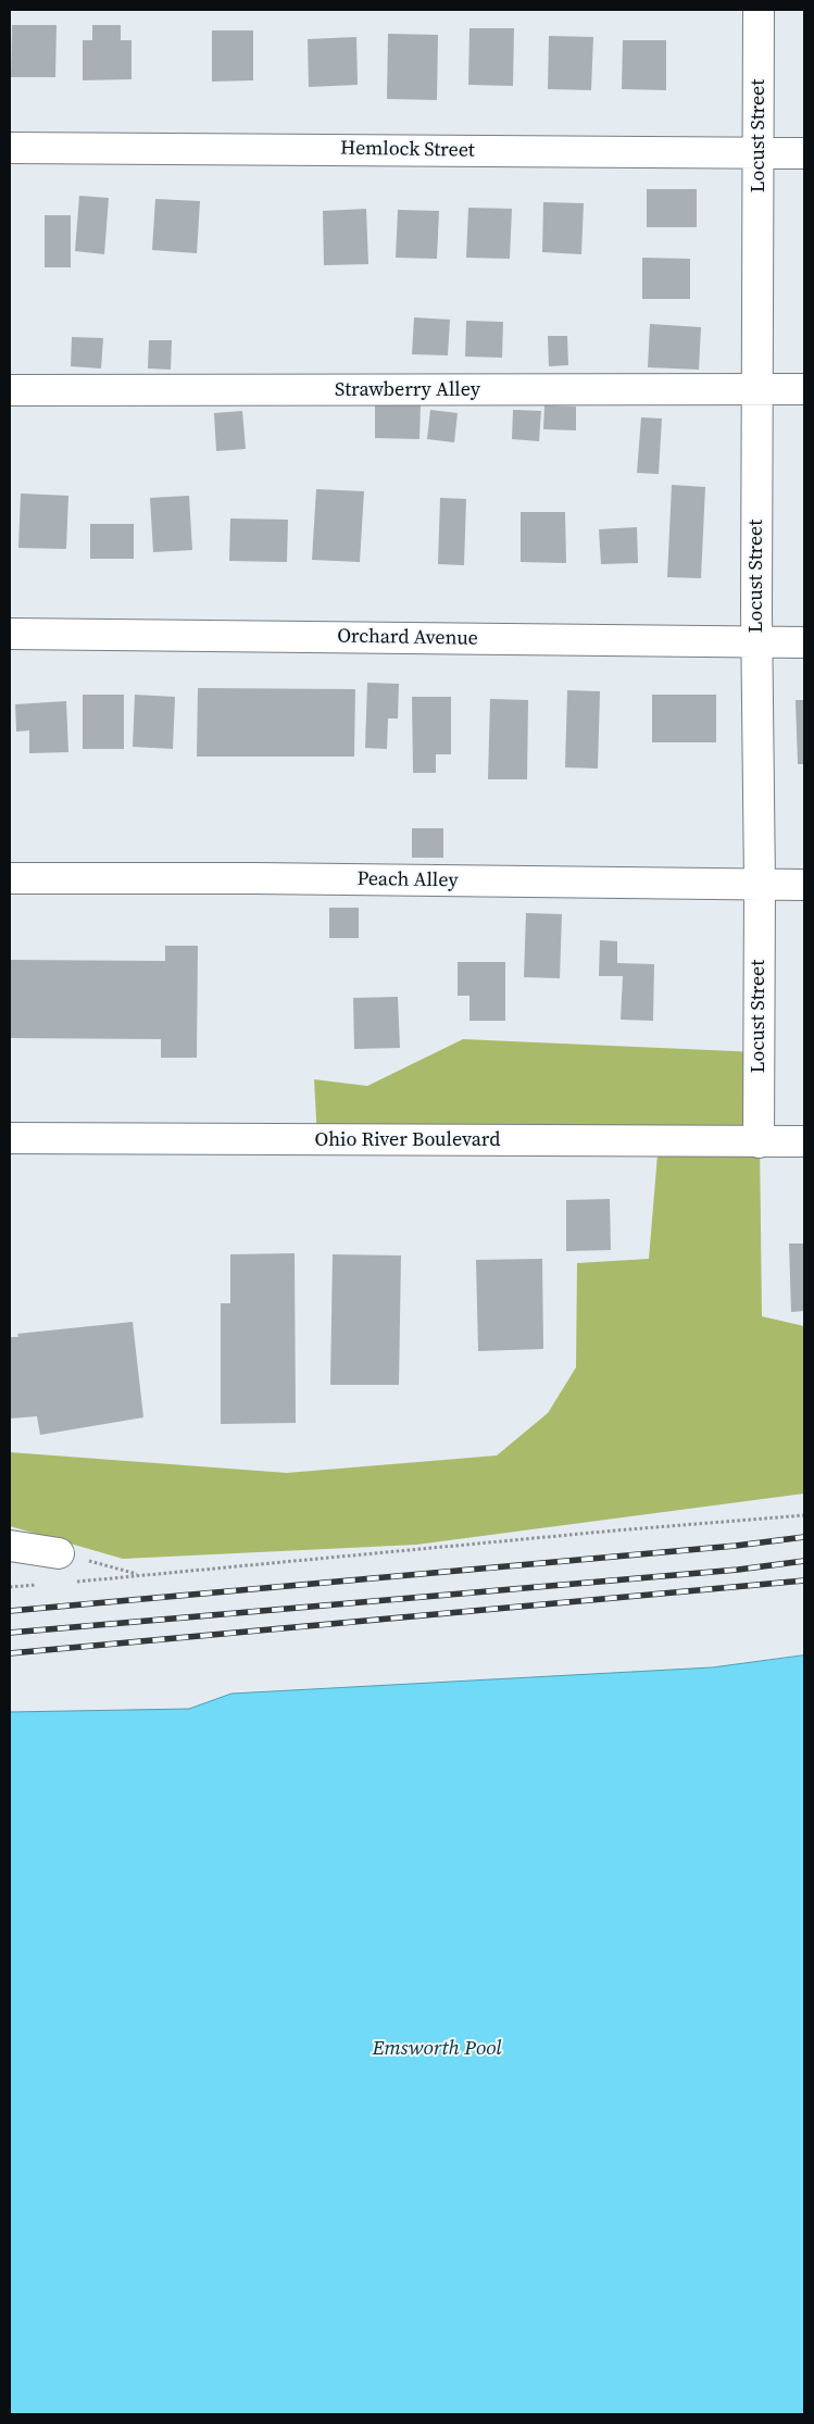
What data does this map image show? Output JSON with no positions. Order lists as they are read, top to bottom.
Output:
{
  "streets": {
    "main road": [
      "Locust Street",
      "Hemlock Street",
      "Strawberry Alley",
      "Orchard Avenue",
      "Peach Alley",
      "Ohio River Boulevard"
    ]
  },
  "crossings": [
    ["Locust Street", "Hemlock Street"],
    ["Locust Street", "Strawberry Alley"],
    ["Locust Street", "Orchard Avenue"],
    ["Locust Street", "Peach Alley"],
    ["Locust Street", "Ohio River Boulevard"]
  ],
  "water": ["Emsworth Pool"]
}
